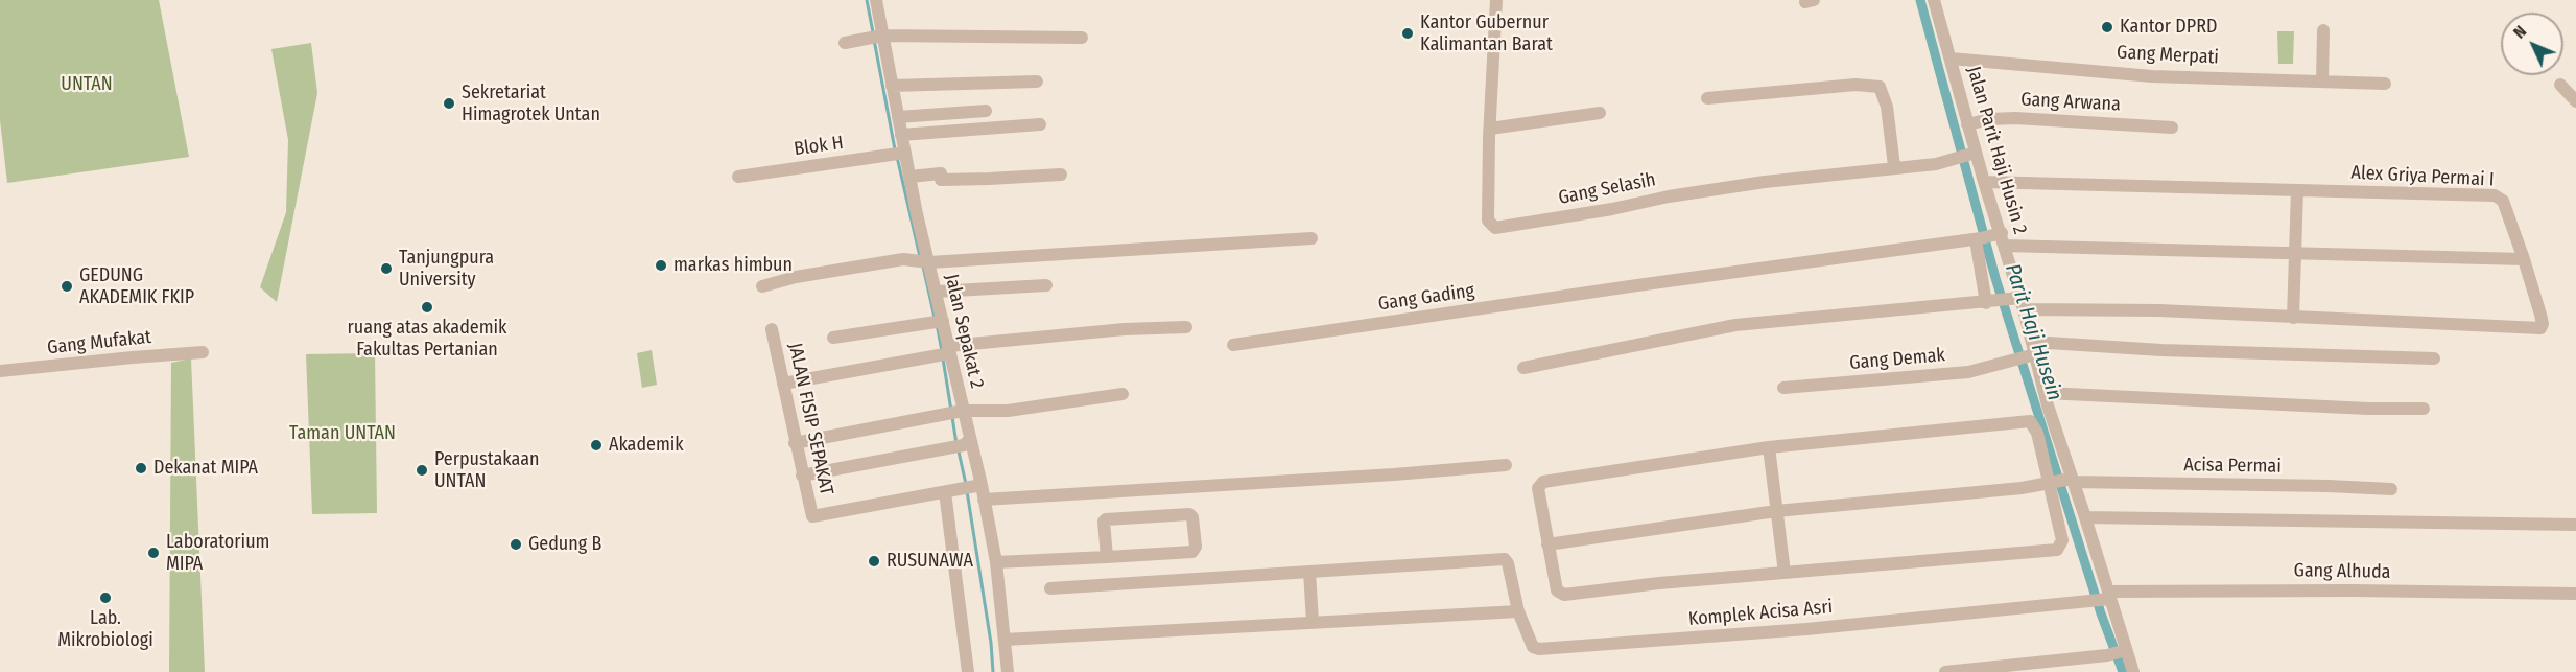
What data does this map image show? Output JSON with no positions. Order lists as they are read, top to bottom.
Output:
{
  "streets": {
    "street": [
      "Gang Merpati",
      "Gang Arwana",
      "Blok H",
      "Jalan Parit Haji Husin 2",
      "Alex Griya Permai I",
      "Gang Selasih",
      "Gang Gading",
      "Jalan Sepakat 2",
      "Gang Mufakat",
      "Gang Demak",
      "JALAN FISIP SEPAKAT",
      "Acisa Permai",
      "Gang Alhuda",
      "Komplek Acisa Asri"
    ]
  },
  "crossings": [
    ["Gang Merpati", "Jalan Parit Haji Husin 2"],
    ["Gang Arwana", "Jalan Parit Haji Husin 2"],
    ["Blok H", "Jalan Sepakat 2"],
    ["Jalan Parit Haji Husin 2", "Alex Griya Permai I"],
    ["Jalan Parit Haji Husin 2", "Gang Selasih"],
    ["Jalan Parit Haji Husin 2", "Gang Gading"],
    ["Jalan Parit Haji Husin 2", "Gang Demak"],
    ["Jalan Parit Haji Husin 2", "Acisa Permai"],
    ["Jalan Parit Haji Husin 2", "Gang Alhuda"],
    ["Gang Alhuda", "Komplek Acisa Asri"]
  ],
  "water": ["Parit Haji Husein"],
  "parks": ["UNTAN", "Taman UNTAN"],
  "places": [
    "Kantor DPRD",
    "Kantor Gubernur Kalimantan Barat",
    "Sekretariat Himagrotek Untan",
    "markas himbun",
    "Tanjungpura University",
    "GEDUNG AKADEMIK FKIP",
    "ruang atas akademik Fakultas Pertanian",
    "Akademik",
    "Dekanat MIPA",
    "Perpustakaan UNTAN",
    "Gedung B",
    "Laboratorium MIPA",
    "RUSUNAWA",
    "Lab. Mikrobiologi"
  ],
  "north": "top left"
}
